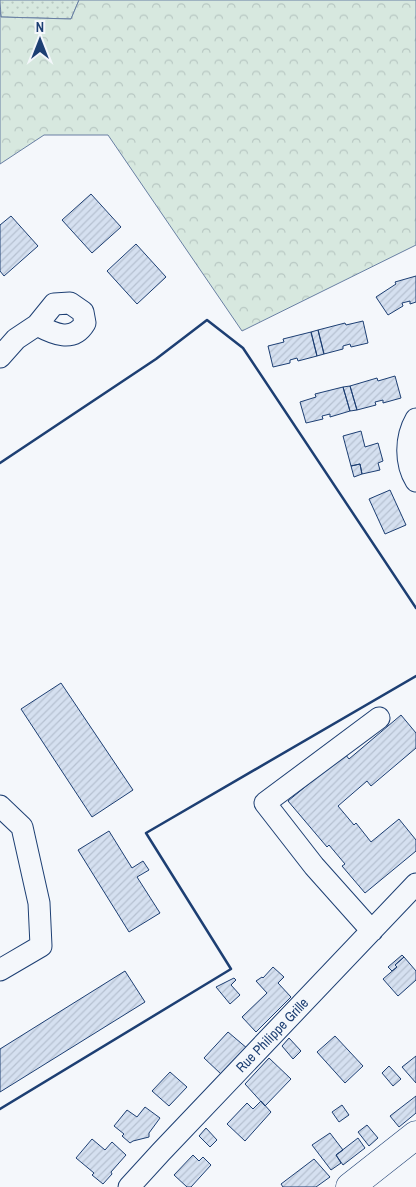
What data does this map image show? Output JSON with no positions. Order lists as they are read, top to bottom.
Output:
{
  "streets": {
    "street": ["Rue Philippe Grille"]
  },
  "north": "top"
}
